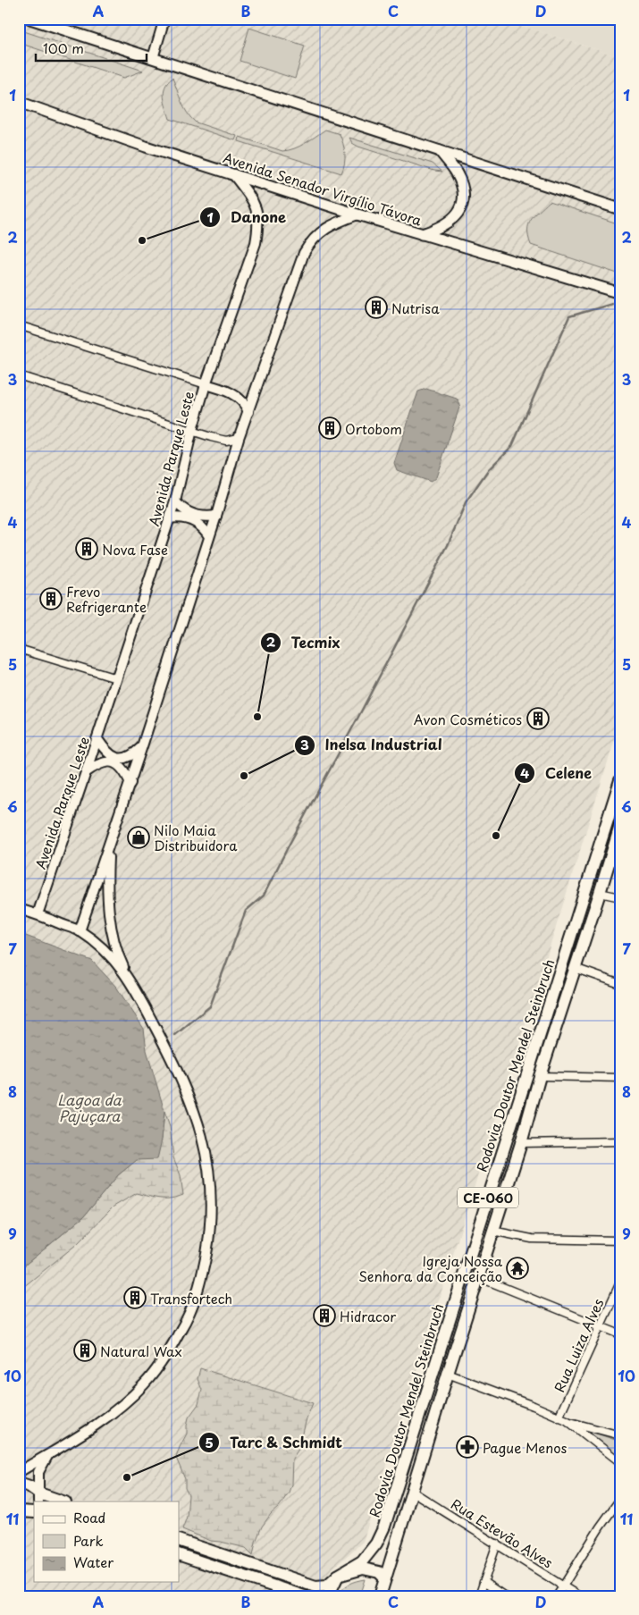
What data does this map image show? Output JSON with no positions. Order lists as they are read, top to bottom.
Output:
{
  "streets": {
    "main road": ["Avenida Senador Virgílio Távora", "Rodovia Doutor Mendel Steinbruch", "CE-060"],
    "street": ["Avenida Parque Leste", "Rua Luiza Alves", "Rua Estevão Alves"]
  },
  "crossings": [
    ["Avenida Senador Virgílio Távora", "Avenida Parque Leste"],
    ["Rodovia Doutor Mendel Steinbruch", "Rua Estevão Alves"]
  ],
  "water": ["Lagoa da Pajuçara"],
  "places": {
    "other": [
      "Danone",
      "Tecmix",
      "Inelsa Industrial",
      "Celene",
      "Tarc & Schmidt"
    ],
    "building": [
      "Nutrisa",
      "Ortobom",
      "Nova Fase",
      "Frevo Refrigerante",
      "Avon Cosméticos",
      "Transfortech",
      "Hidracor",
      "Natural Wax"
    ],
    "shop": ["Nilo Maia Distribuidora"],
    "temple": ["Igreja Nossa Senhora da Conceição"],
    "pharmacy": ["Pague Menos"]
  },
  "legend": ["Road", "Park", "Water"],
  "scale_bar": "100 m",
  "grid": {
    "columns": [
      "A",
      "B",
      "C",
      "D"
    ],
    "rows": [
      "1",
      "2",
      "3",
      "4",
      "5",
      "6",
      "7",
      "8",
      "9",
      "10",
      "11"
    ]
  }
}
